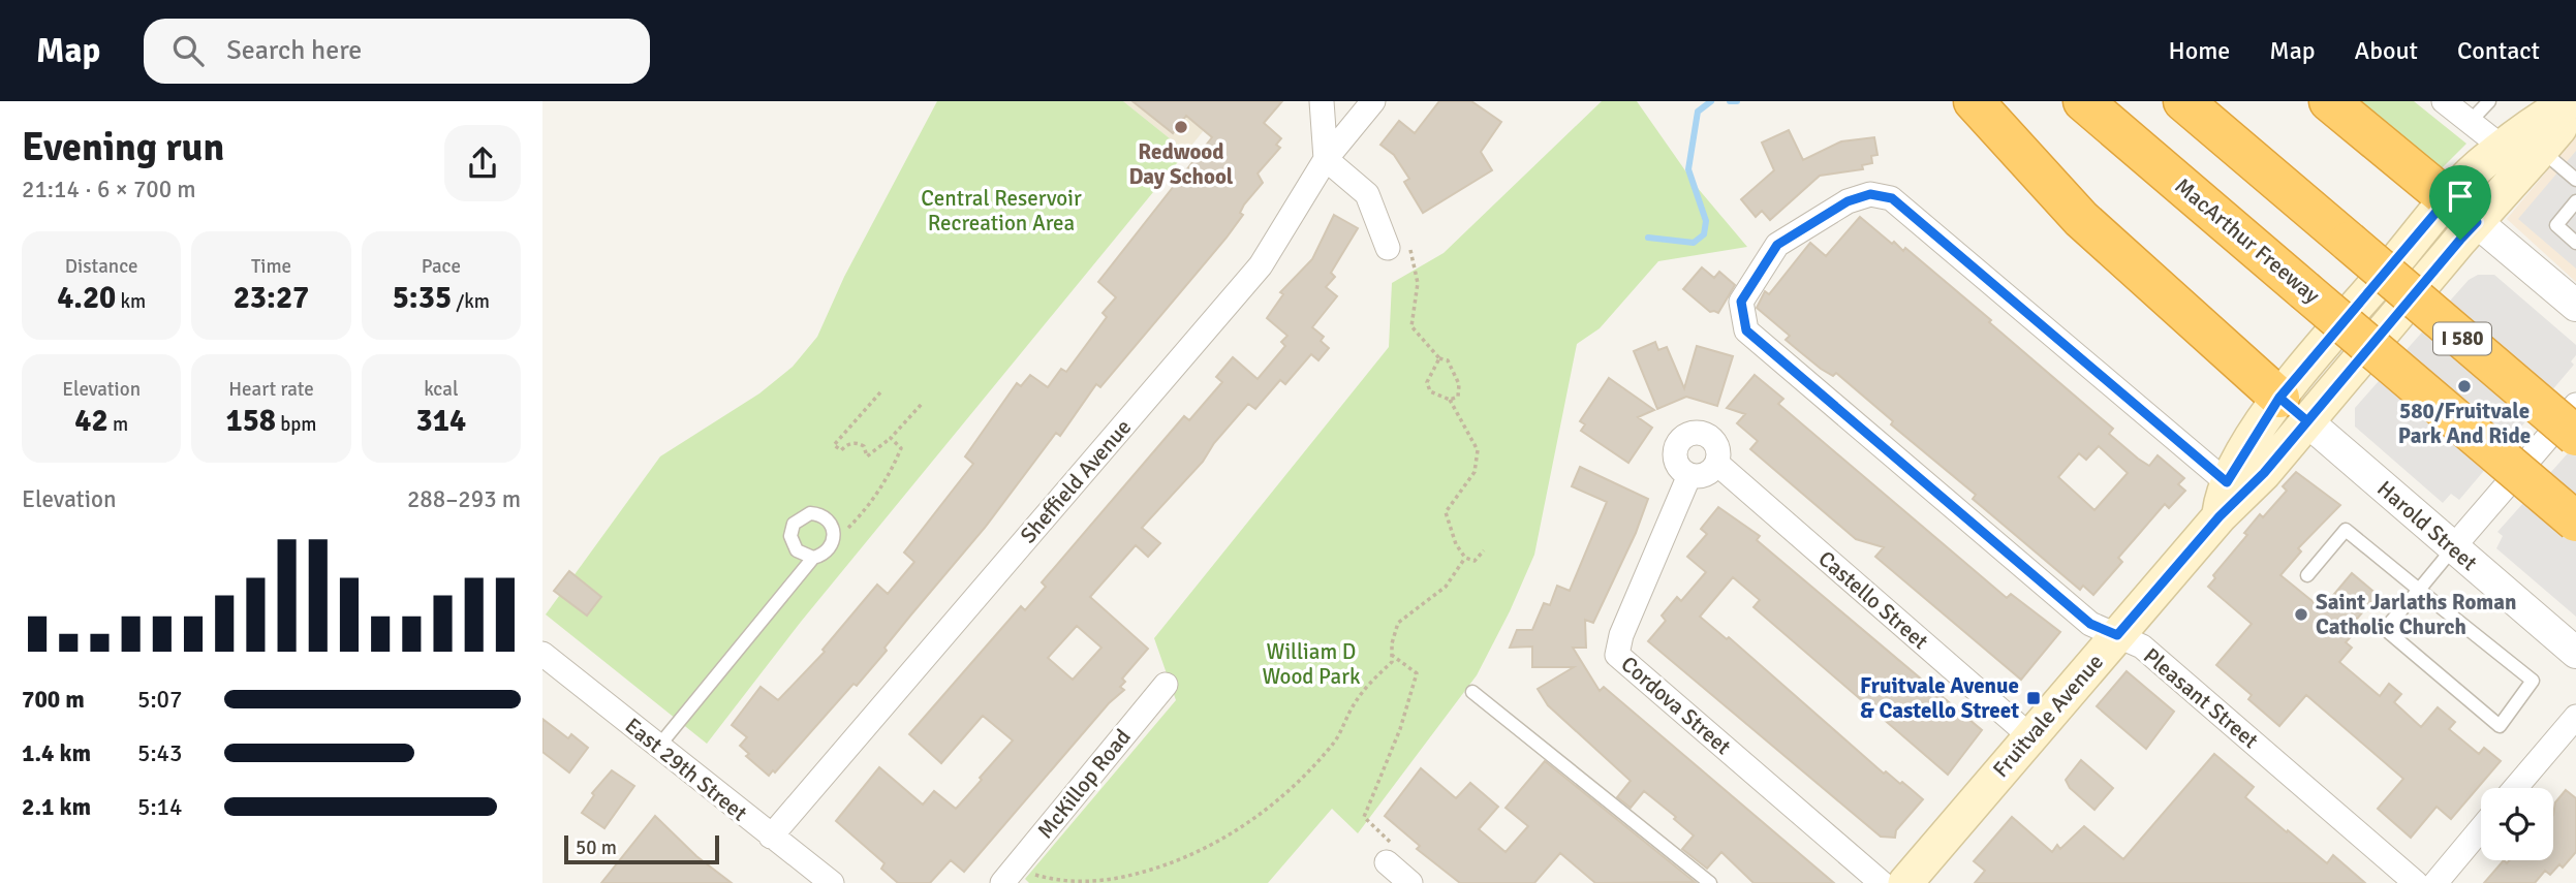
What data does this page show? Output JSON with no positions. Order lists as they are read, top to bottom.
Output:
{
  "streets": {
    "highway": ["MacArthur Freeway", "I 580"],
    "main road": ["Fruitvale Avenue"],
    "street": [
      "Sheffield Avenue",
      "Harold Street",
      "Castello Street",
      "Pleasant Street",
      "Cordova Street",
      "East 29th Street",
      "McKillop Road"
    ]
  },
  "crossings": [
    ["Sheffield Avenue", "East 29th Street"],
    ["Harold Street", "Fruitvale Avenue"],
    ["Castello Street", "Cordova Street"],
    ["Castello Street", "Fruitvale Avenue"],
    ["Pleasant Street", "Fruitvale Avenue"]
  ],
  "parks": ["Central Reservoir Recreation Area", "William D Wood Park"],
  "places": {
    "other": ["Redwood Day School", "580/Fruitvale Park And Ride", "Saint Jarlaths Roman Catholic Church"],
    "transit": ["Fruitvale Avenue & Castello Street"]
  },
  "scale_bar": "50 m",
  "page": {
    "header": "Map",
    "search": "Search here",
    "nav": [
      "Home",
      "Map",
      "About",
      "Contact"
    ],
    "heading": ["Evening run", "21:14 · 6 × 700 m"],
    "stats": [
      ["Distance", "4.20 km"],
      ["Time", "23:27"],
      ["Pace", "5:35 /km"],
      ["Elevation", "42 m"],
      ["Heart rate", "158 bpm"],
      ["kcal", "314"]
    ],
    "chart": ["Elevation", "288–293 m"],
    "list": [
      {
        "name": "700 m",
        "note": "5:07"
      },
      {
        "name": "1.4 km",
        "note": "5:43"
      },
      {
        "name": "2.1 km",
        "note": "5:14"
      }
    ],
    "scale": "50 m"
  }
}
